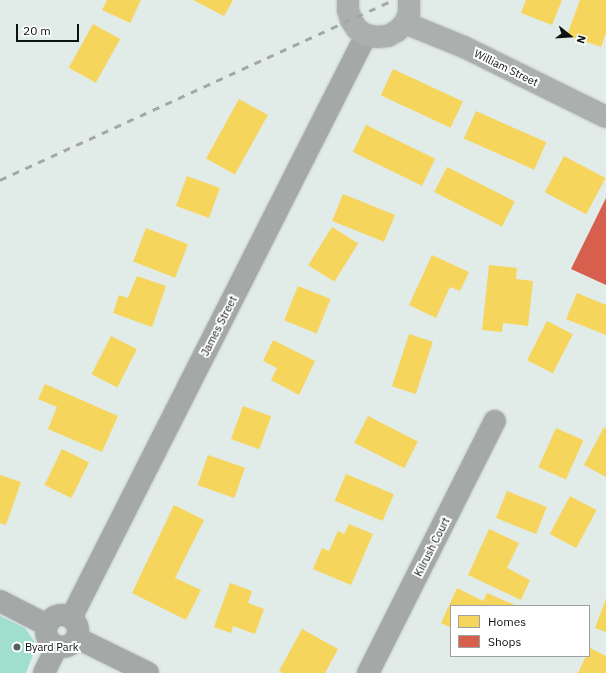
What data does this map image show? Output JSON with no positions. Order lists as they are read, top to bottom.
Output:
{
  "streets": {
    "street": ["William Street", "James Street", "Kilrush Court"]
  },
  "places": ["Byard Park"],
  "legend": ["Homes", "Shops"],
  "scale_bar": "20 m",
  "north": "right"
}
